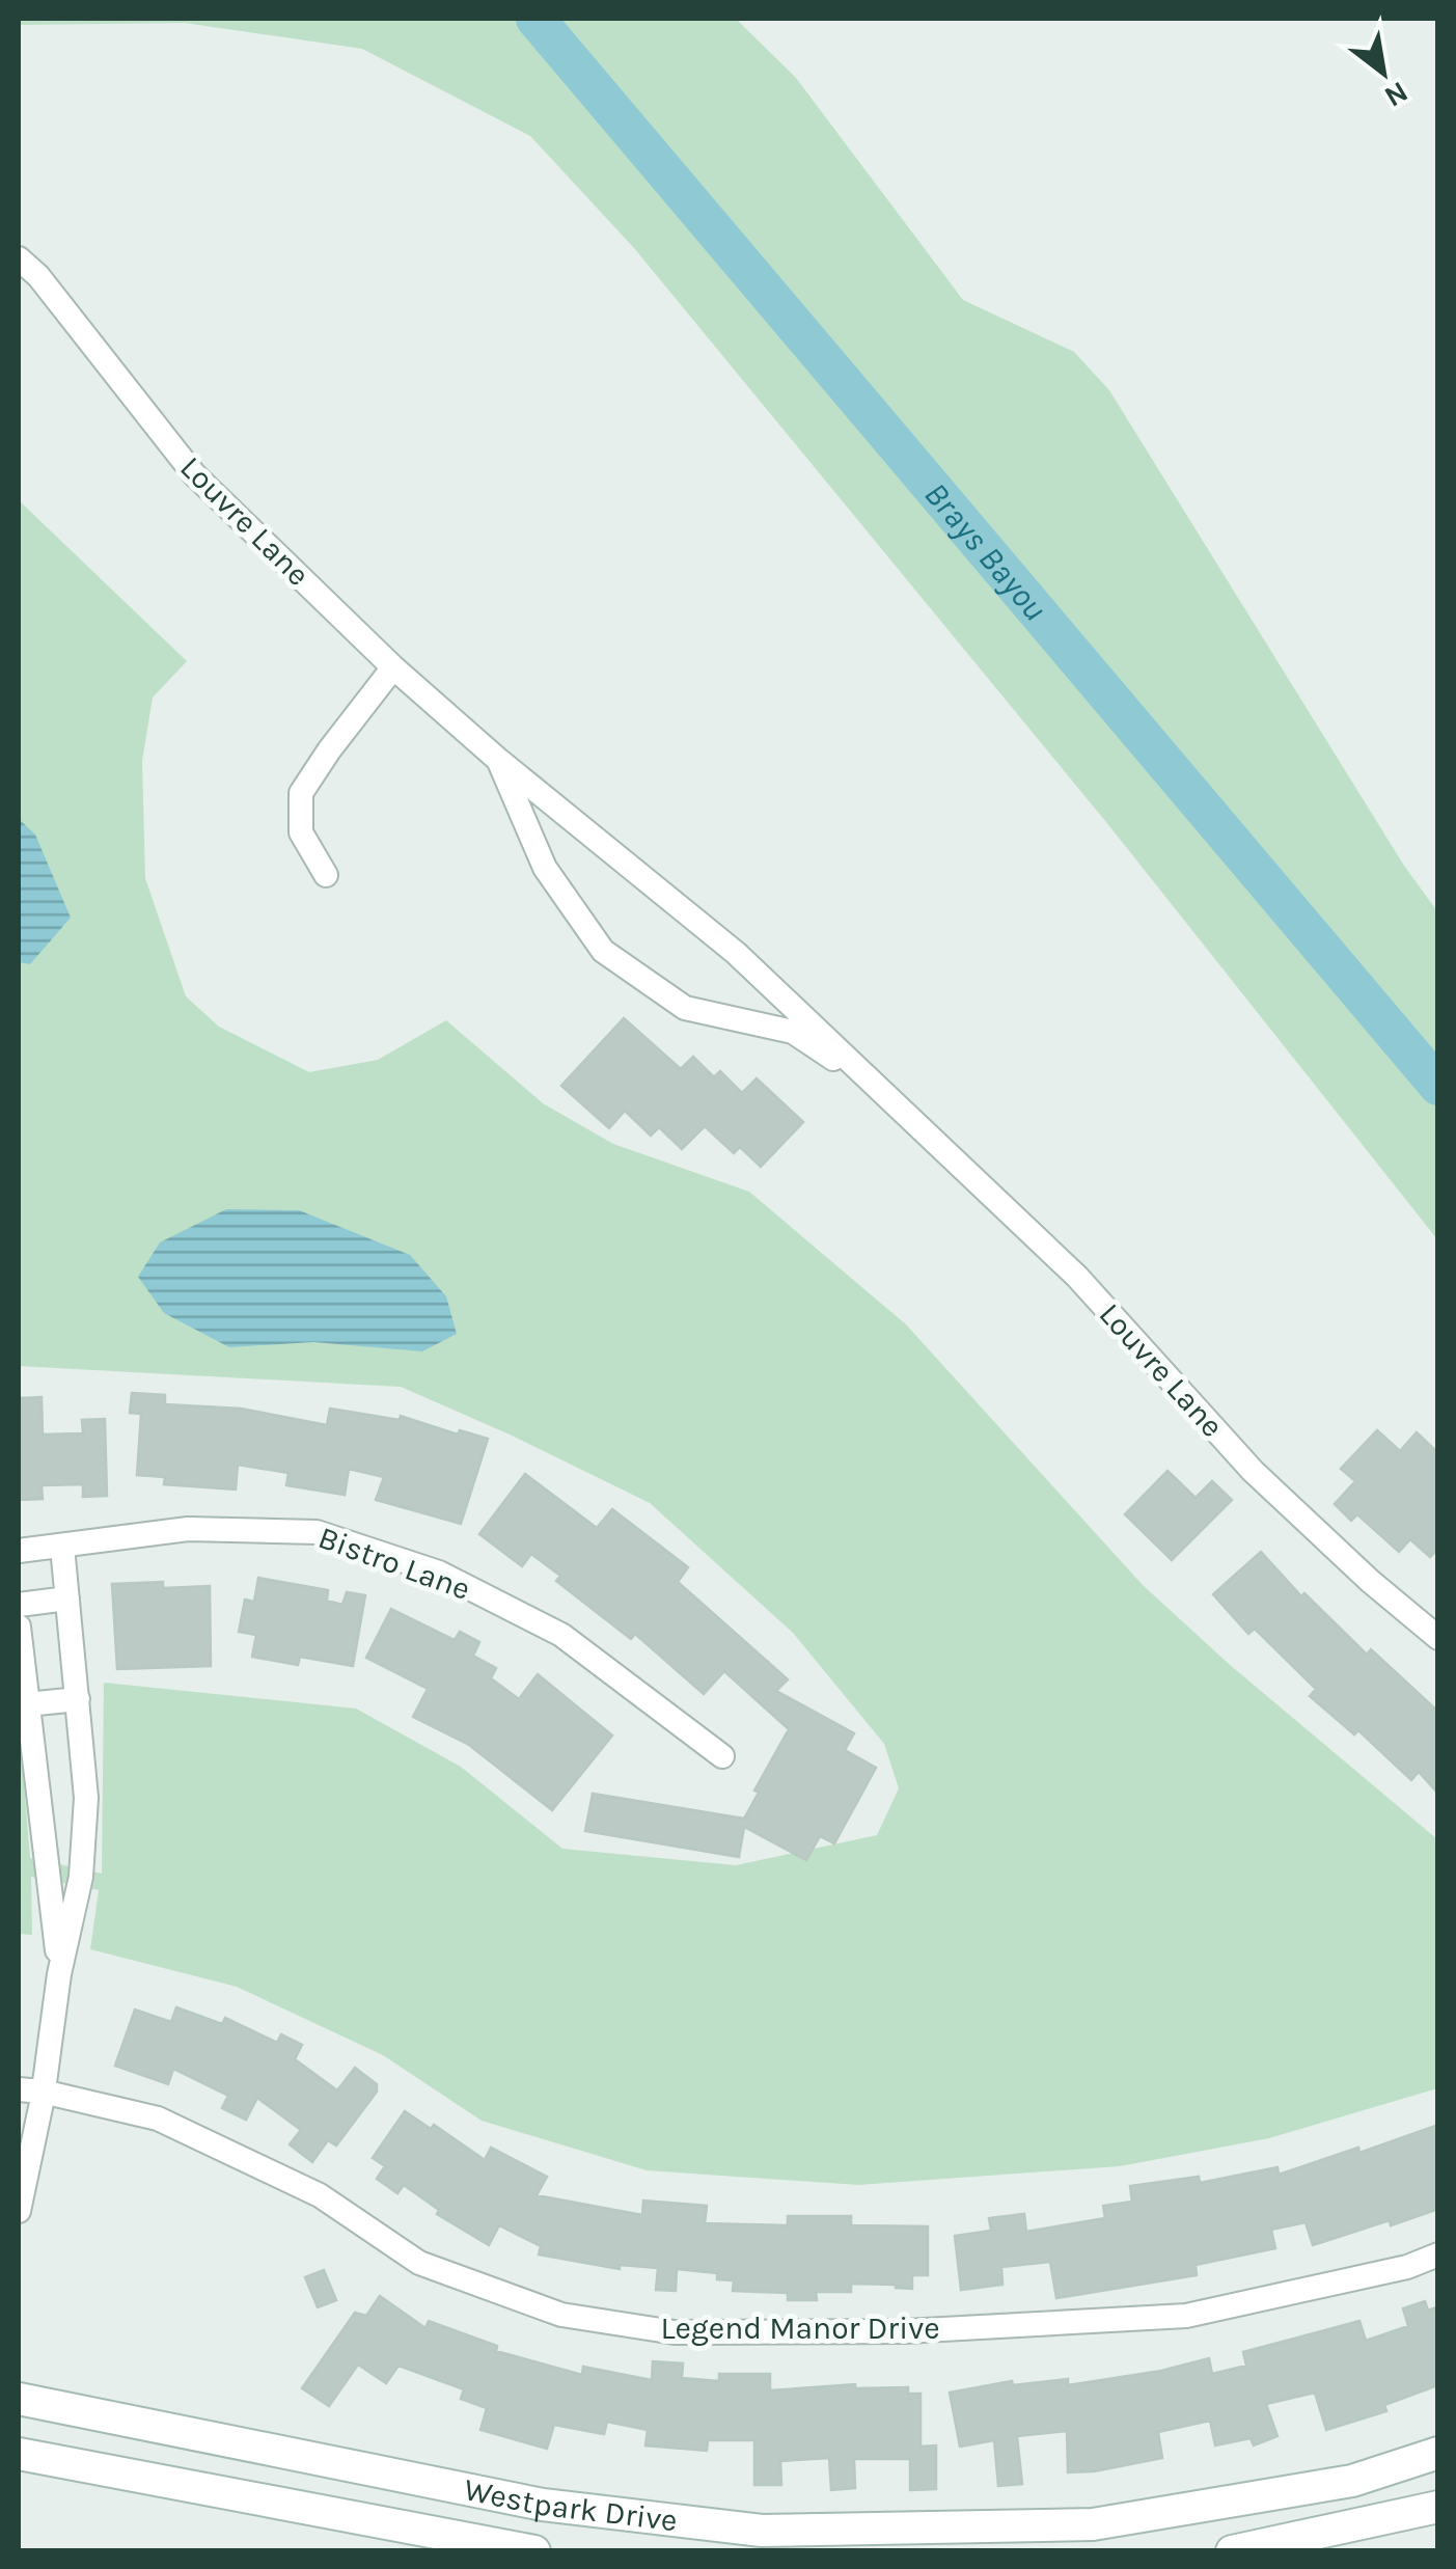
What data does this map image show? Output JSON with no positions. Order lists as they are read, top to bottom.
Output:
{
  "streets": {
    "main road": ["Westpark Drive"],
    "street": ["Louvre Lane", "Bistro Lane", "Legend Manor Drive"]
  },
  "water": ["Brays Bayou"],
  "north": "bottom right"
}
